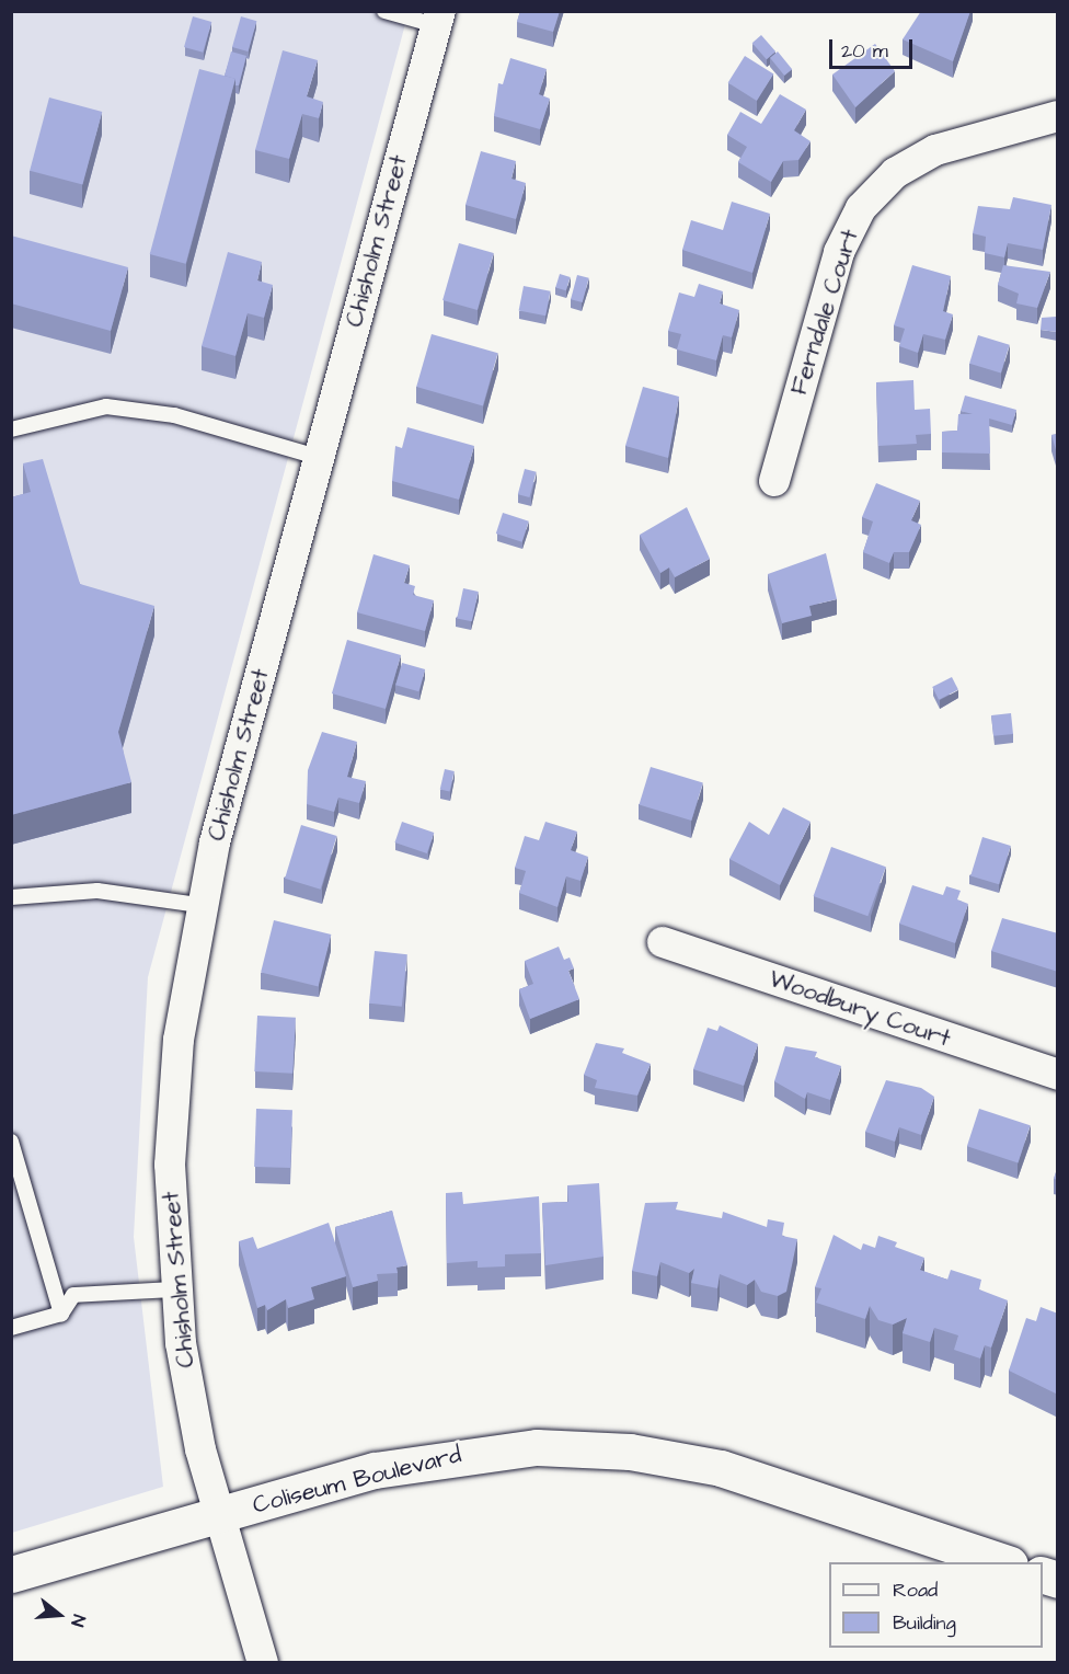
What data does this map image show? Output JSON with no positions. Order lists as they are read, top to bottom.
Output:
{
  "streets": {
    "main road": ["Coliseum Boulevard"],
    "street": ["Chisholm Street", "Ferndale Court", "Woodbury Court"]
  },
  "crossings": [
    ["Chisholm Street", "Coliseum Boulevard"]
  ],
  "legend": ["Road", "Building"],
  "scale_bar": "20 m",
  "north": "right"
}
